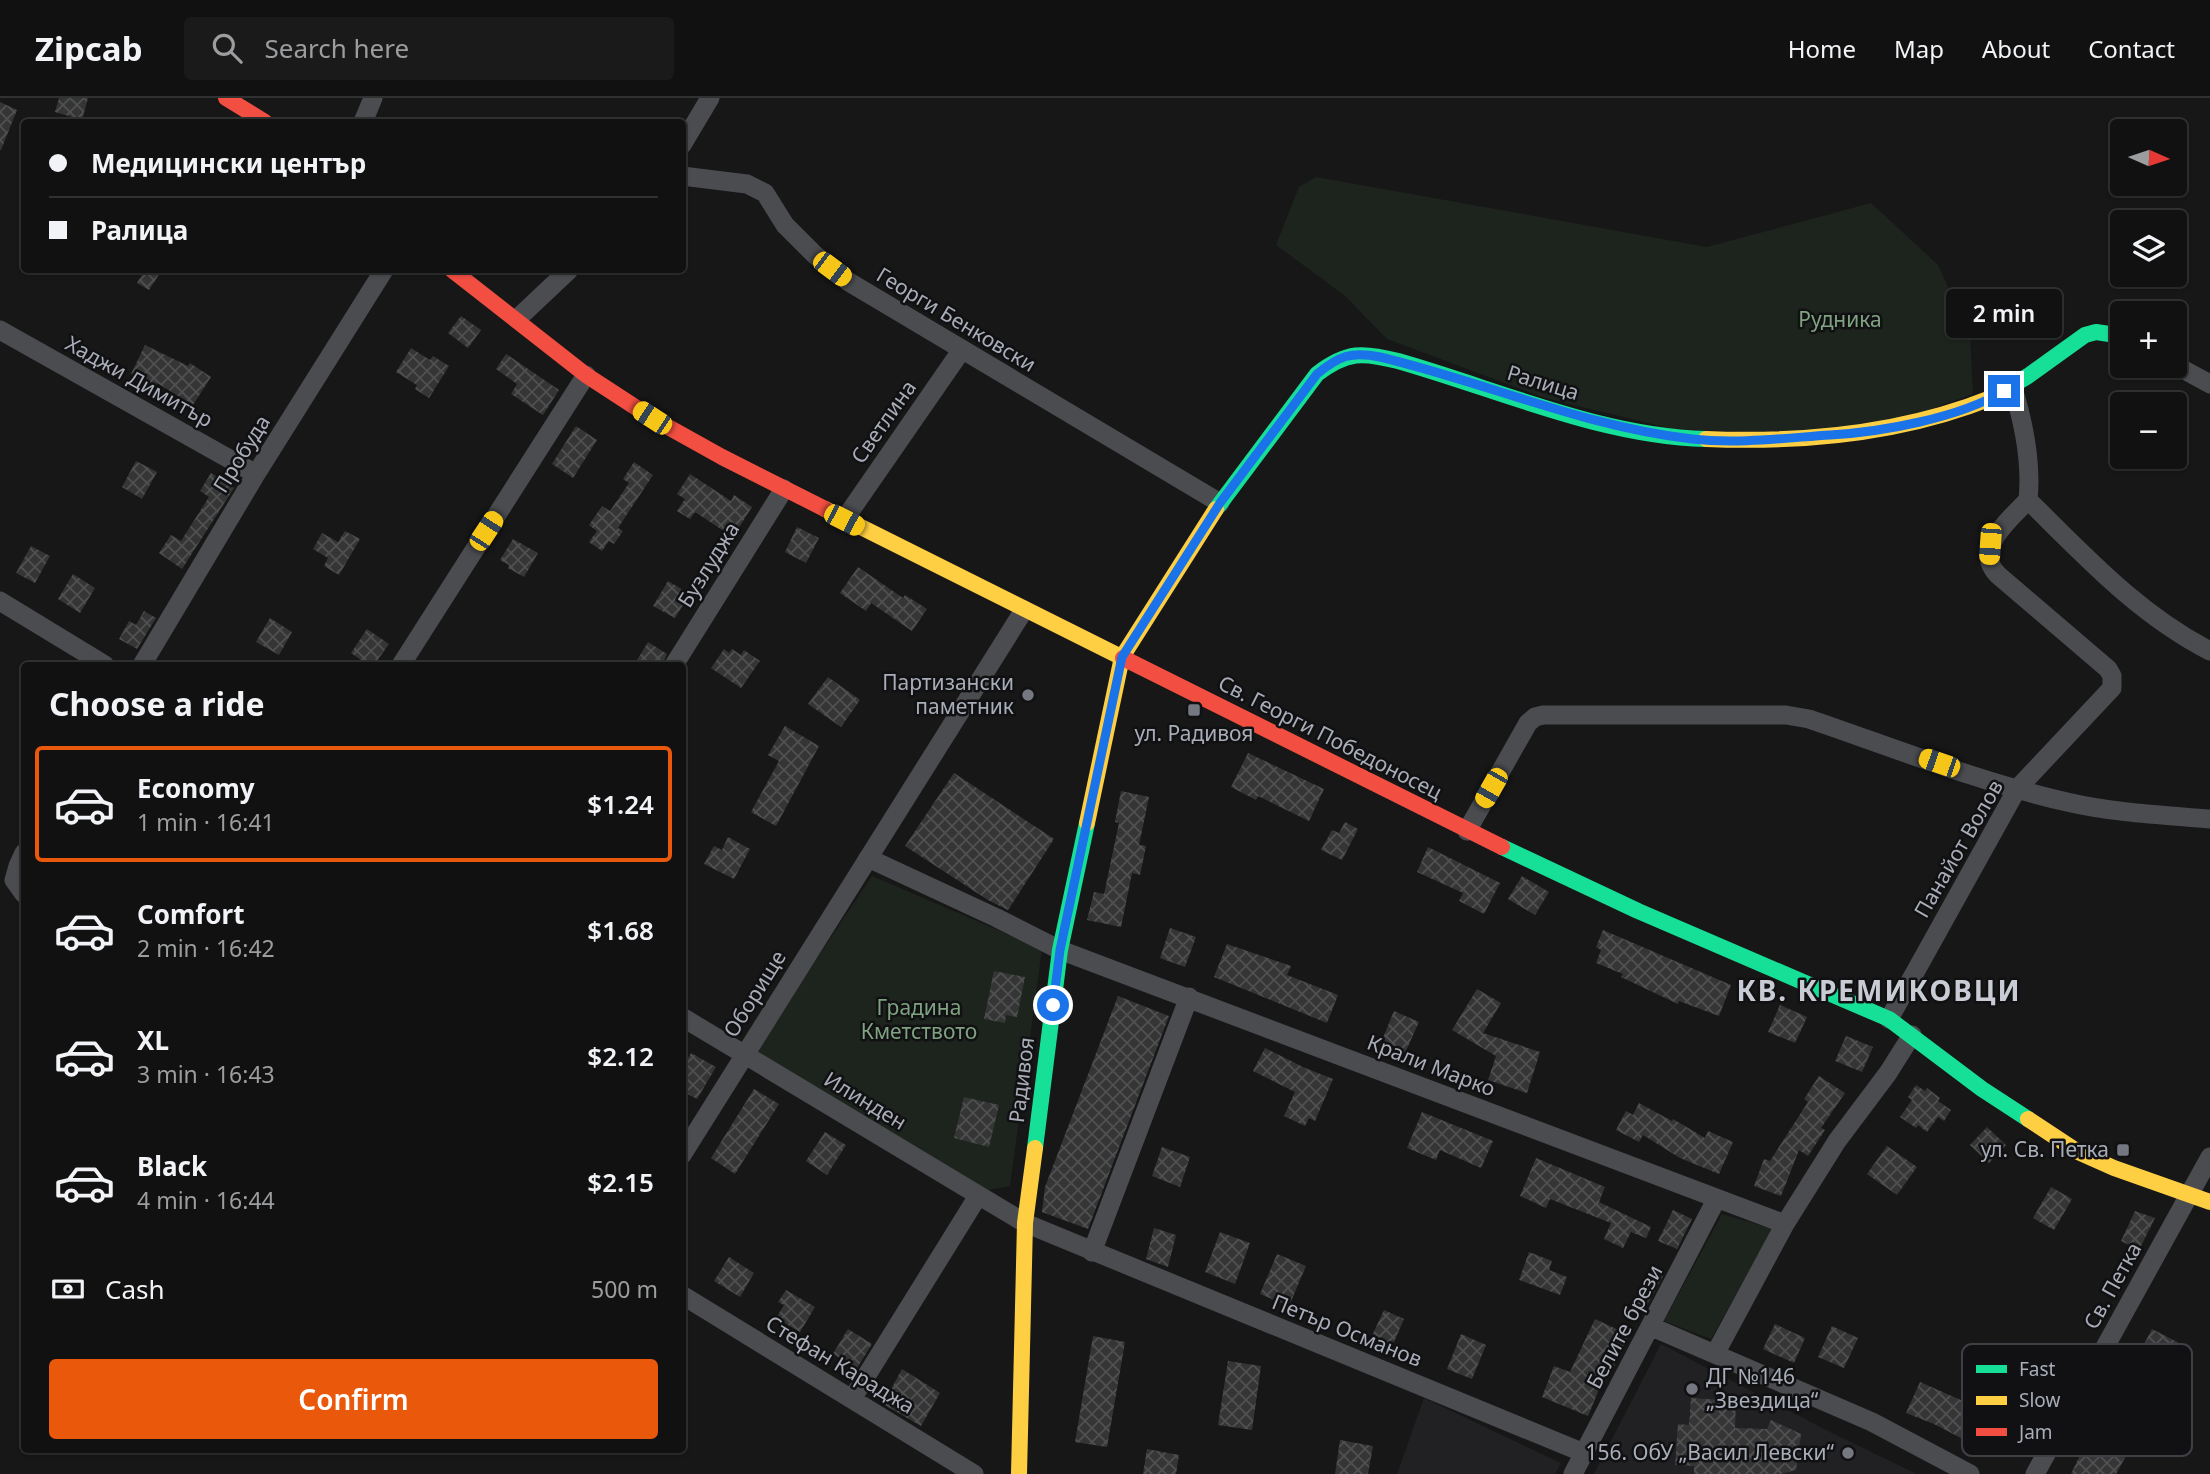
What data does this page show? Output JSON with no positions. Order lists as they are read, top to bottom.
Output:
{
  "streets": {
    "street": [
      "Георги Бенковски",
      "Хаджи Димитър",
      "Ралица",
      "Светлина",
      "Пробуда",
      "Бузлуджа",
      "Св. Георги Победоносец",
      "Панайот Волов",
      "Оборище",
      "Крали Марко",
      "Радивоя",
      "Илинден",
      "Св. Петка",
      "Белите брези",
      "Петър Османов",
      "Стефан Караджа"
    ]
  },
  "crossings": [
    ["Георги Бенковски", "Ралица"],
    ["Георги Бенковски", "Светлина"],
    ["Хаджи Димитър", "Пробуда"],
    ["Ралица", "Св. Георги Победоносец"],
    ["Ралица", "Радивоя"],
    ["Светлина", "Св. Георги Победоносец"],
    ["Бузлуджа", "Св. Георги Победоносец"],
    ["Св. Георги Победоносец", "Панайот Волов"],
    ["Св. Георги Победоносец", "Оборище"],
    ["Св. Георги Победоносец", "Радивоя"],
    ["Св. Георги Победоносец", "Св. Петка"],
    ["Оборище", "Илинден"],
    ["Крали Марко", "Радивоя"],
    ["Крали Марко", "Белите брези"],
    ["Радивоя", "Илинден"],
    ["Радивоя", "Петър Османов"],
    ["Илинден", "Петър Османов"],
    ["Белите брези", "Петър Османов"]
  ],
  "districts": ["КВ. КРЕМИКОВЦИ"],
  "parks": ["Рудника", "Градина Кметството"],
  "places": {
    "other": ["Партизански паметник", "ДГ №146 „Звездица“", "156. ОбУ „Васил Левски“"],
    "transit": ["ул. Радивоя", "ул. Св. Петка"]
  },
  "legend": ["Fast", "Slow", "Jam"],
  "north": "right",
  "page": {
    "header": "Zipcab",
    "search": "Search here",
    "nav": [
      "Home",
      "Map",
      "About",
      "Contact"
    ],
    "map_buttons": ["+", "−"],
    "banner": ["Медицински център", "Ралица"],
    "bubble": "2 min",
    "heading": "Choose a ride",
    "list": [
      {
        "name": "Economy",
        "note": "1 min · 16:41",
        "value": "$1.24"
      },
      {
        "name": "Comfort",
        "note": "2 min · 16:42",
        "value": "$1.68"
      },
      {
        "name": "XL",
        "note": "3 min · 16:43",
        "value": "$2.12"
      },
      {
        "name": "Black",
        "note": "4 min · 16:44",
        "value": "$2.15"
      }
    ],
    "pay": ["Cash", "500 m"],
    "buttons": "Confirm"
  }
}
